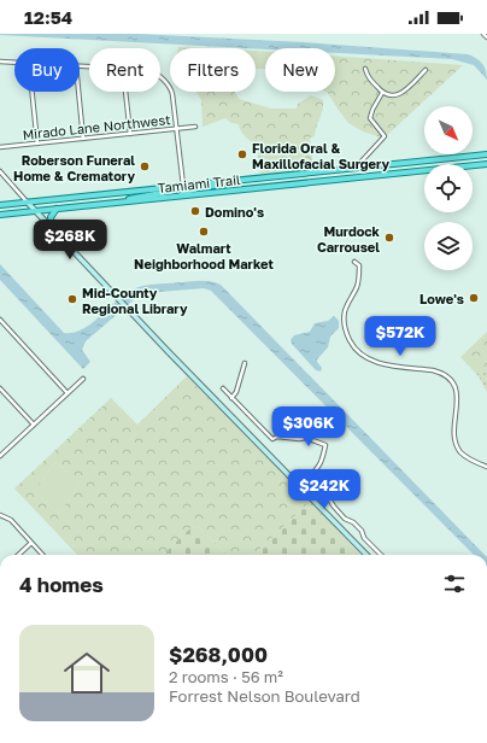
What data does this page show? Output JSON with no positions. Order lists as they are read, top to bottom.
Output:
{
  "streets": {
    "main road": ["Tamiami Trail"],
    "street": ["Mirado Lane Northwest"]
  },
  "places": [
    "Florida Oral & Maxillofacial Surgery",
    "Roberson Funeral Home & Crematory",
    "Domino's",
    "Walmart Neighborhood Market",
    "Murdock Carrousel",
    "Lowe's",
    "Mid-County Regional Library"
  ],
  "north": "bottom right",
  "page": {
    "status": "12:54",
    "chip": [
      "Buy",
      "Rent",
      "Filters",
      "New"
    ],
    "price": [
      "$268K",
      "$572K",
      "$306K",
      "$242K"
    ],
    "heading": "4 homes",
    "list": [
      {
        "name": "$268,000",
        "note": "2 rooms · 56 m² · Forrest Nelson Boulevard"
      }
    ]
  }
}
